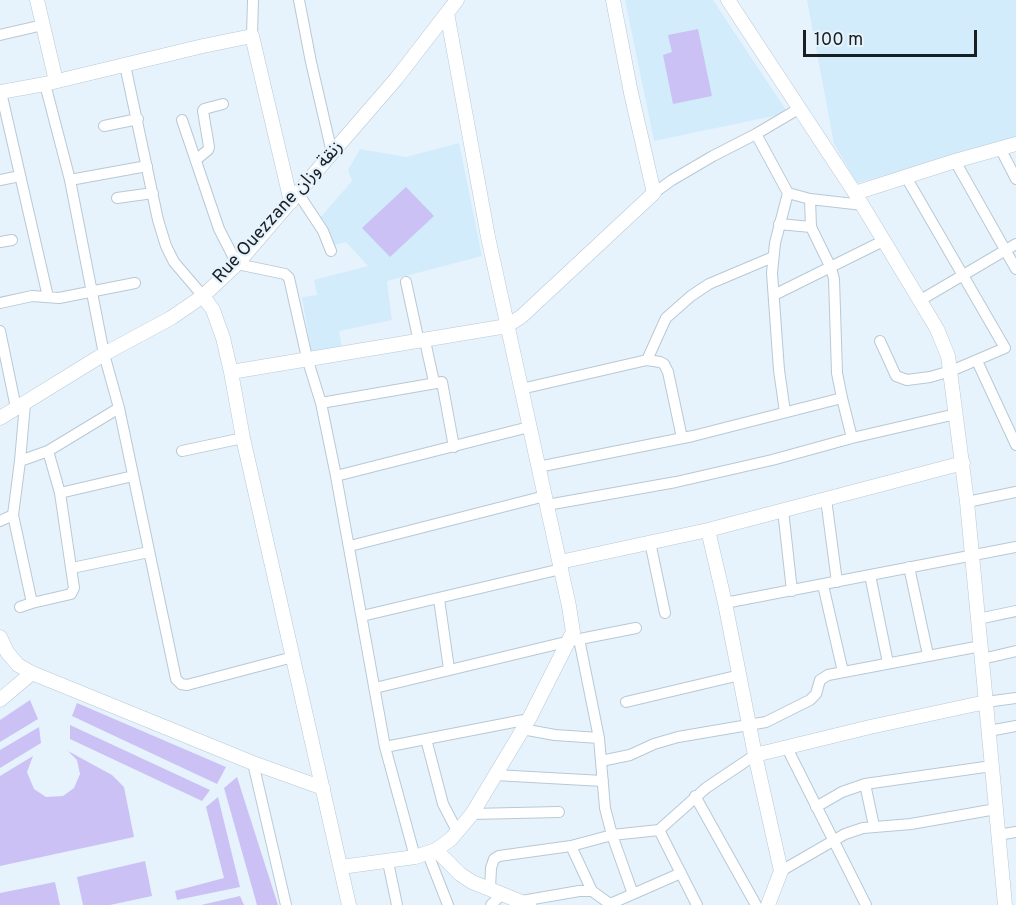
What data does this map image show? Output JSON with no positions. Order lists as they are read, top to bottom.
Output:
{
  "streets": {
    "street": ["Rue Ouezzane زنقة وزان"]
  },
  "scale_bar": "100 m"
}
